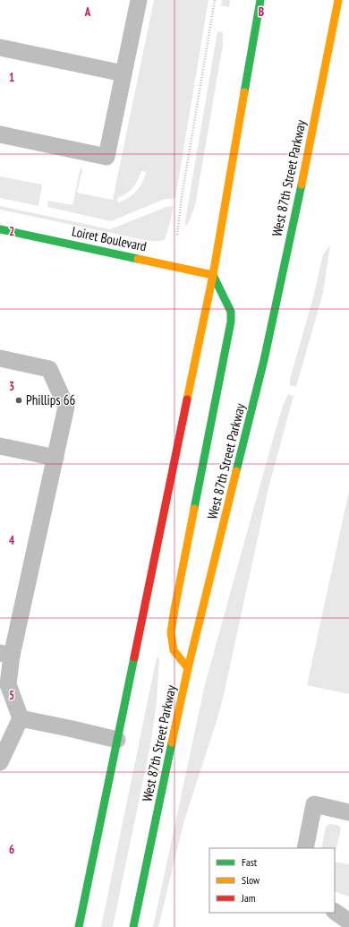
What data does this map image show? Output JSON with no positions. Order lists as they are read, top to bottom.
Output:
{
  "streets": {
    "main road": ["West 87th Street Parkway", "Loiret Boulevard"]
  },
  "places": ["Phillips 66"],
  "legend": ["Fast", "Slow", "Jam"],
  "grid": {
    "columns": ["A", "B"],
    "rows": [
      "1",
      "2",
      "3",
      "4",
      "5",
      "6"
    ]
  }
}
